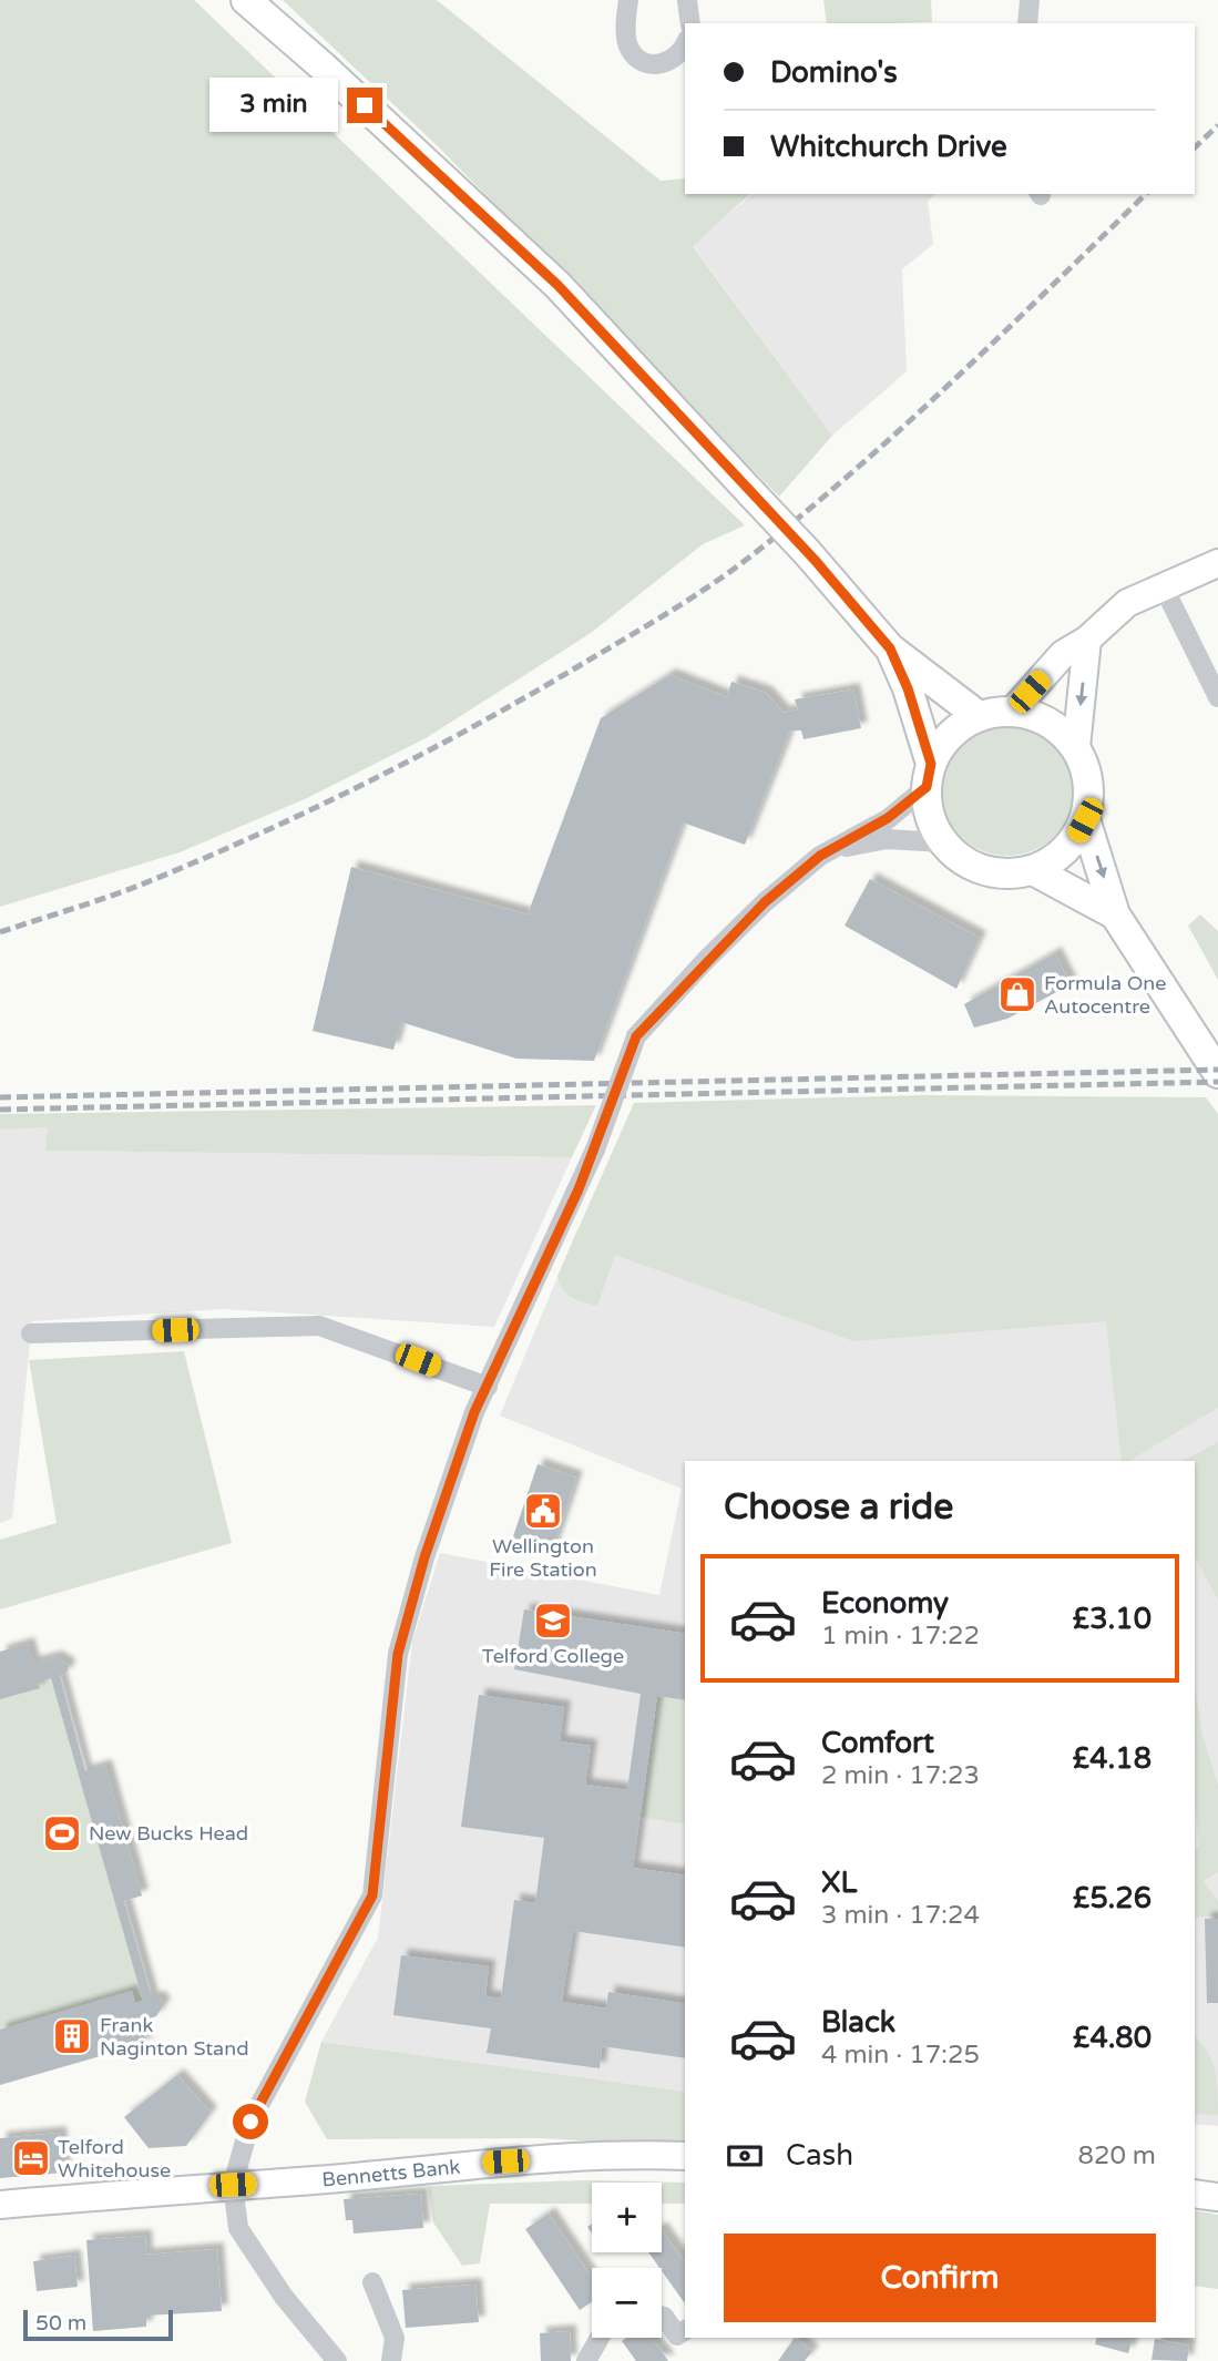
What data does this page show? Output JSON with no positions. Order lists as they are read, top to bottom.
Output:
{
  "streets": {
    "main road": ["Bennetts Bank"]
  },
  "places": {
    "shop": ["Formula One Autocentre"],
    "public building": ["Wellington Fire Station"],
    "school or university": ["Telford College"],
    "sports": ["New Bucks Head"],
    "building": ["Frank Naginton Stand"],
    "hotel": ["Telford Whitehouse"]
  },
  "scale_bar": "50 m",
  "page": {
    "banner": ["Domino's", "Whitchurch Drive"],
    "bubble": "3 min",
    "heading": "Choose a ride",
    "list": [
      {
        "name": "Economy",
        "note": "1 min · 17:22",
        "value": "£3.10"
      },
      {
        "name": "Comfort",
        "note": "2 min · 17:23",
        "value": "£4.18"
      },
      {
        "name": "XL",
        "note": "3 min · 17:24",
        "value": "£5.26"
      },
      {
        "name": "Black",
        "note": "4 min · 17:25",
        "value": "£4.80"
      }
    ],
    "pay": ["Cash", "820 m"],
    "map_buttons": ["+", "−"],
    "buttons": "Confirm",
    "scale": "50 m"
  }
}
